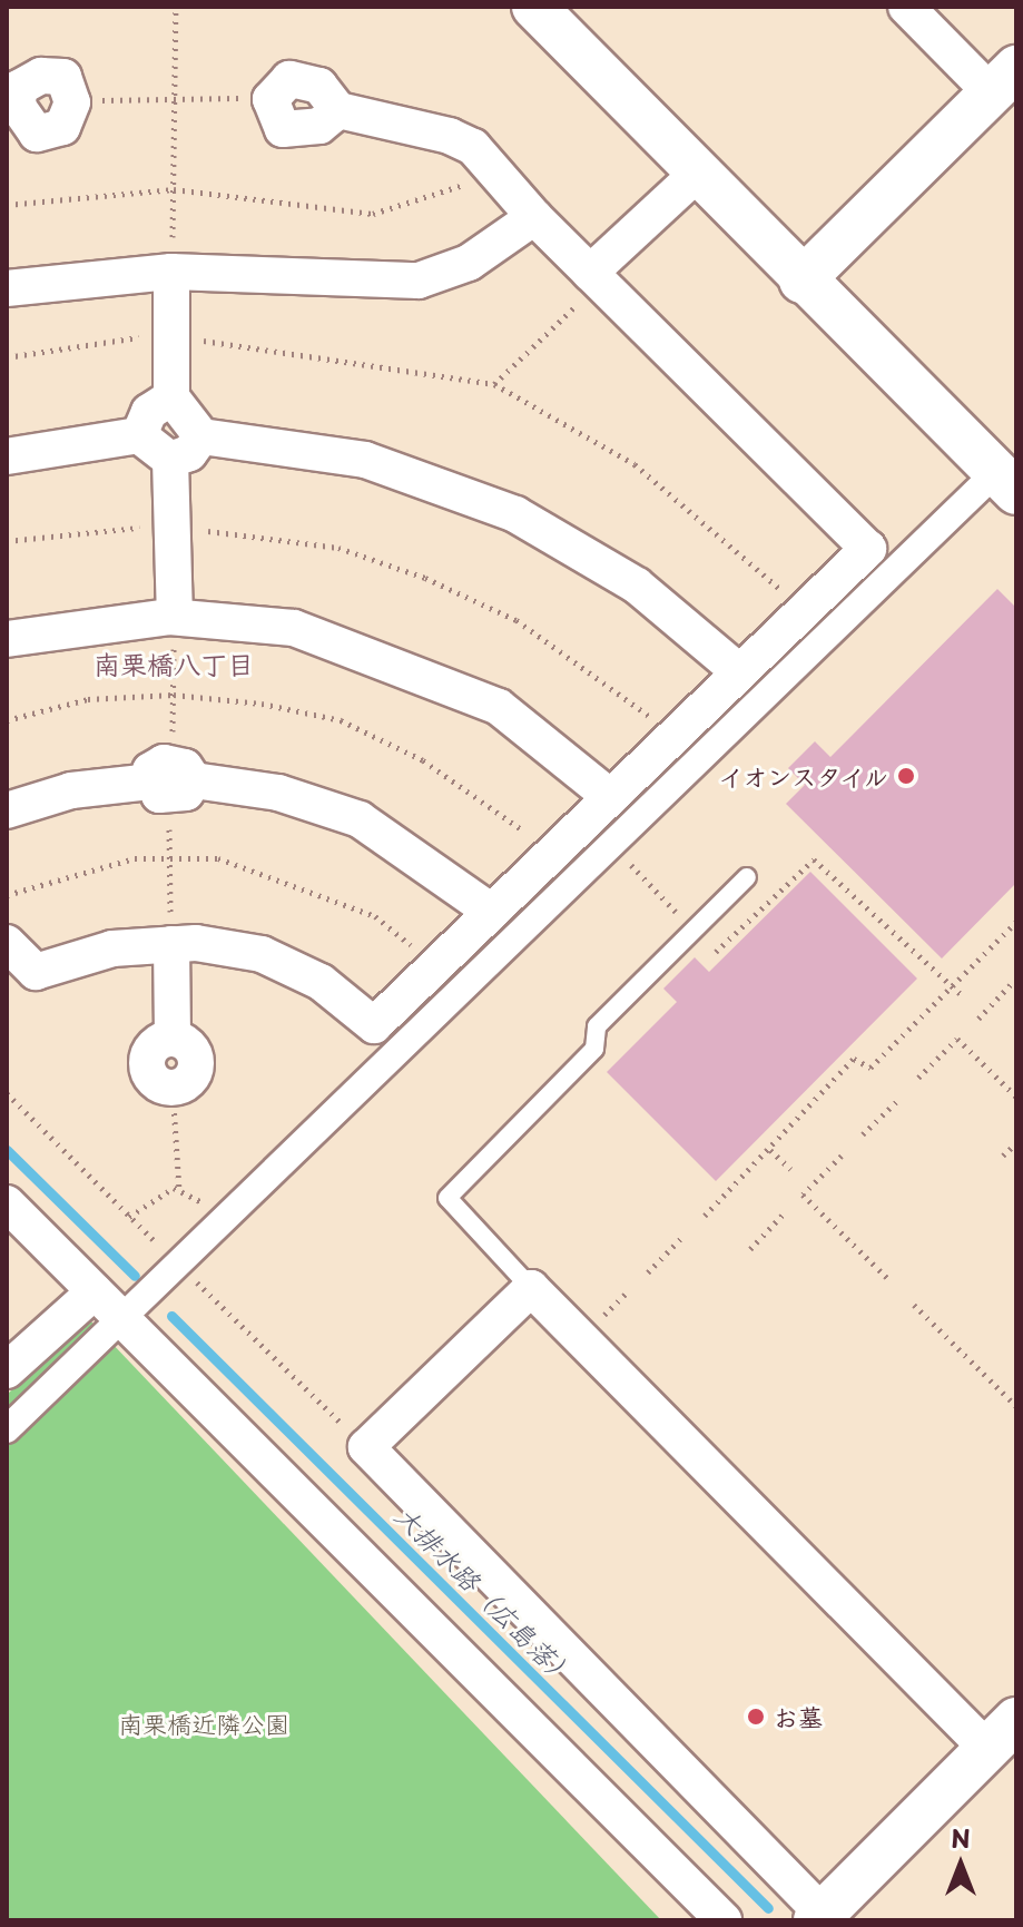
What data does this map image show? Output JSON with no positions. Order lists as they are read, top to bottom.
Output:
{
  "districts": ["南栗橋八丁目"],
  "water": ["大排水路（広島落）"],
  "parks": ["南栗橋近隣公園"],
  "places": ["イオンスタイル", "お墓"],
  "north": "top"
}
